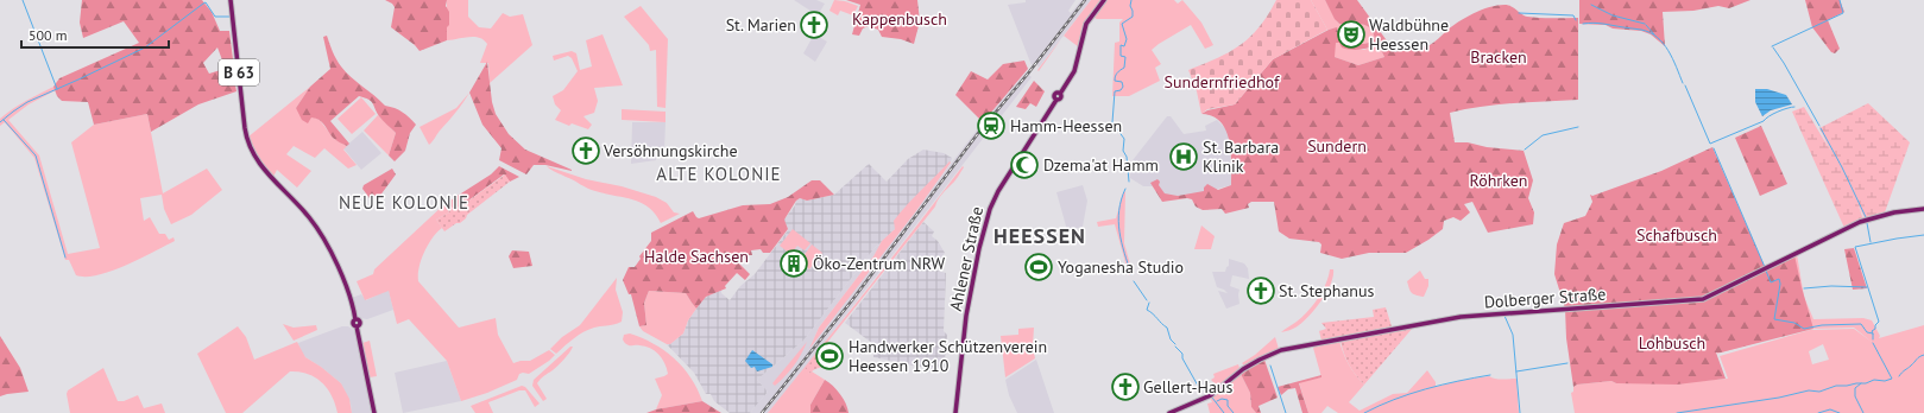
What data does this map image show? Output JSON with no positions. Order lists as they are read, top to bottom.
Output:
{
  "streets": {
    "main road": ["B 63", "Ahlener Straße", "Dolberger Straße"]
  },
  "districts": ["ALTE KOLONIE", "NEUE KOLONIE", "HEESSEN"],
  "parks": [
    "Kappenbusch",
    "Bracken",
    "Sundernfriedhof",
    "Sundern",
    "Röhrken",
    "Schafbusch",
    "Halde Sachsen",
    "Lohbusch"
  ],
  "places": {
    "church": [
      "St. Marien",
      "Versöhnungskirche",
      "St. Stephanus",
      "Gellert-Haus"
    ],
    "theatre": ["Waldbühne Heessen"],
    "station": ["Hamm-Heessen"],
    "hospital": ["St. Barbara Klinik"],
    "mosque": ["Dzema'at Hamm"],
    "building": ["Öko-Zentrum NRW"],
    "sports": ["Yoganesha Studio", "Handwerker Schützenverein Heessen 1910"]
  },
  "scale_bar": "500 m"
}
